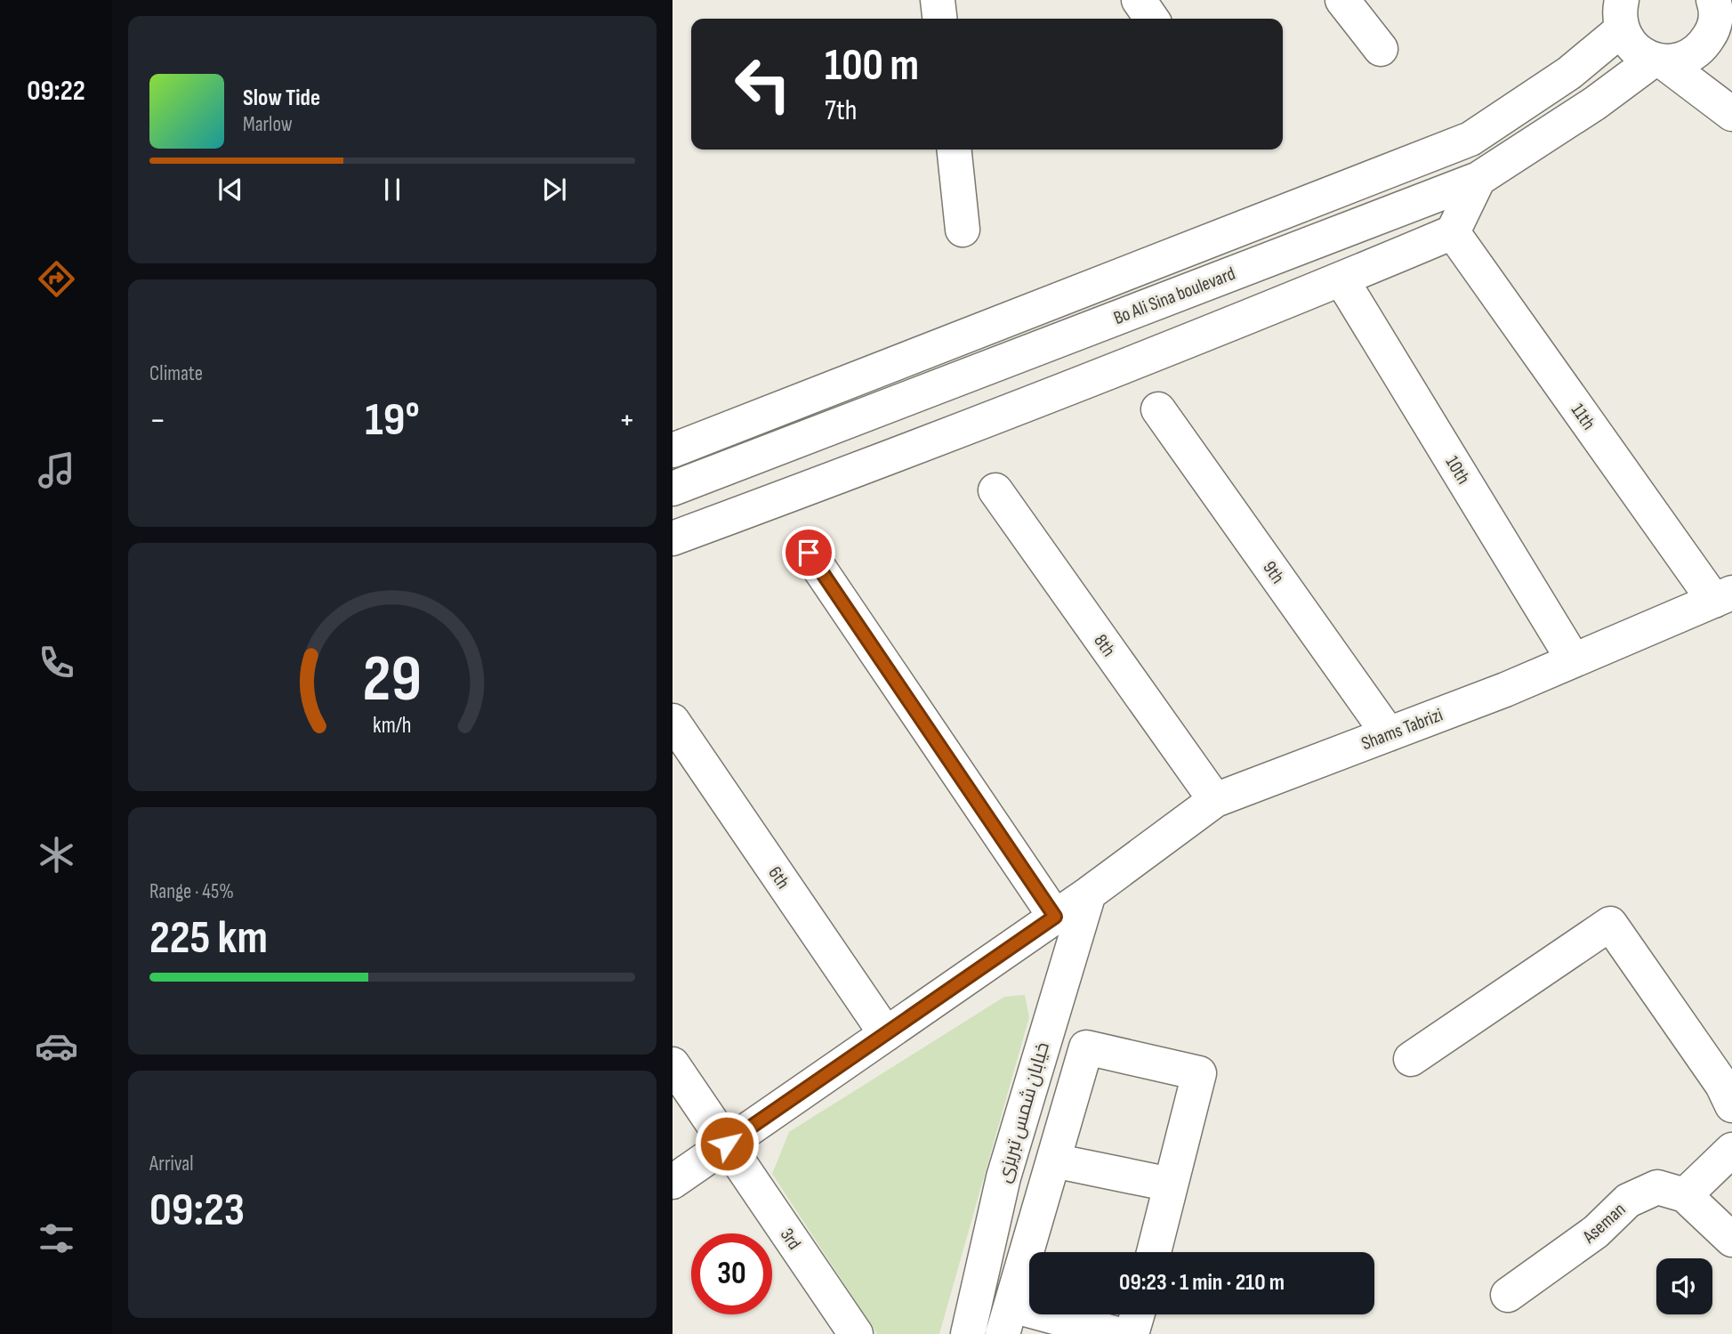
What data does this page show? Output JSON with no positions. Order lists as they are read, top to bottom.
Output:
{
  "streets": {
    "street": [
      "Bo Ali Sina boulevard",
      "11th",
      "10th",
      "9th",
      "8th",
      "Shams Tabrizi",
      "6th",
      "خیابان شمس تبریزی",
      "Aseman",
      "3rd"
    ]
  },
  "crossings": [
    ["11th", "Shams Tabrizi"],
    ["10th", "Shams Tabrizi"],
    ["9th", "Shams Tabrizi"],
    ["8th", "Shams Tabrizi"],
    ["Shams Tabrizi", "6th"],
    ["Shams Tabrizi", "خیابان شمس تبریزی"],
    ["Shams Tabrizi", "3rd"]
  ],
  "page": {
    "tabs": "09:22",
    "turn": ["100 m", "7th"],
    "song": ["Slow Tide", "Marlow"],
    "tile": [
      "Climate",
      ["Range · 45%", "225 km"],
      ["Arrival", "09:23"]
    ],
    "heat": ["−", "19°", "+"],
    "limit": "30",
    "trip": "09:23 · 1 min · 210 m",
    "gauge": ["29", "km/h"]
  }
}
